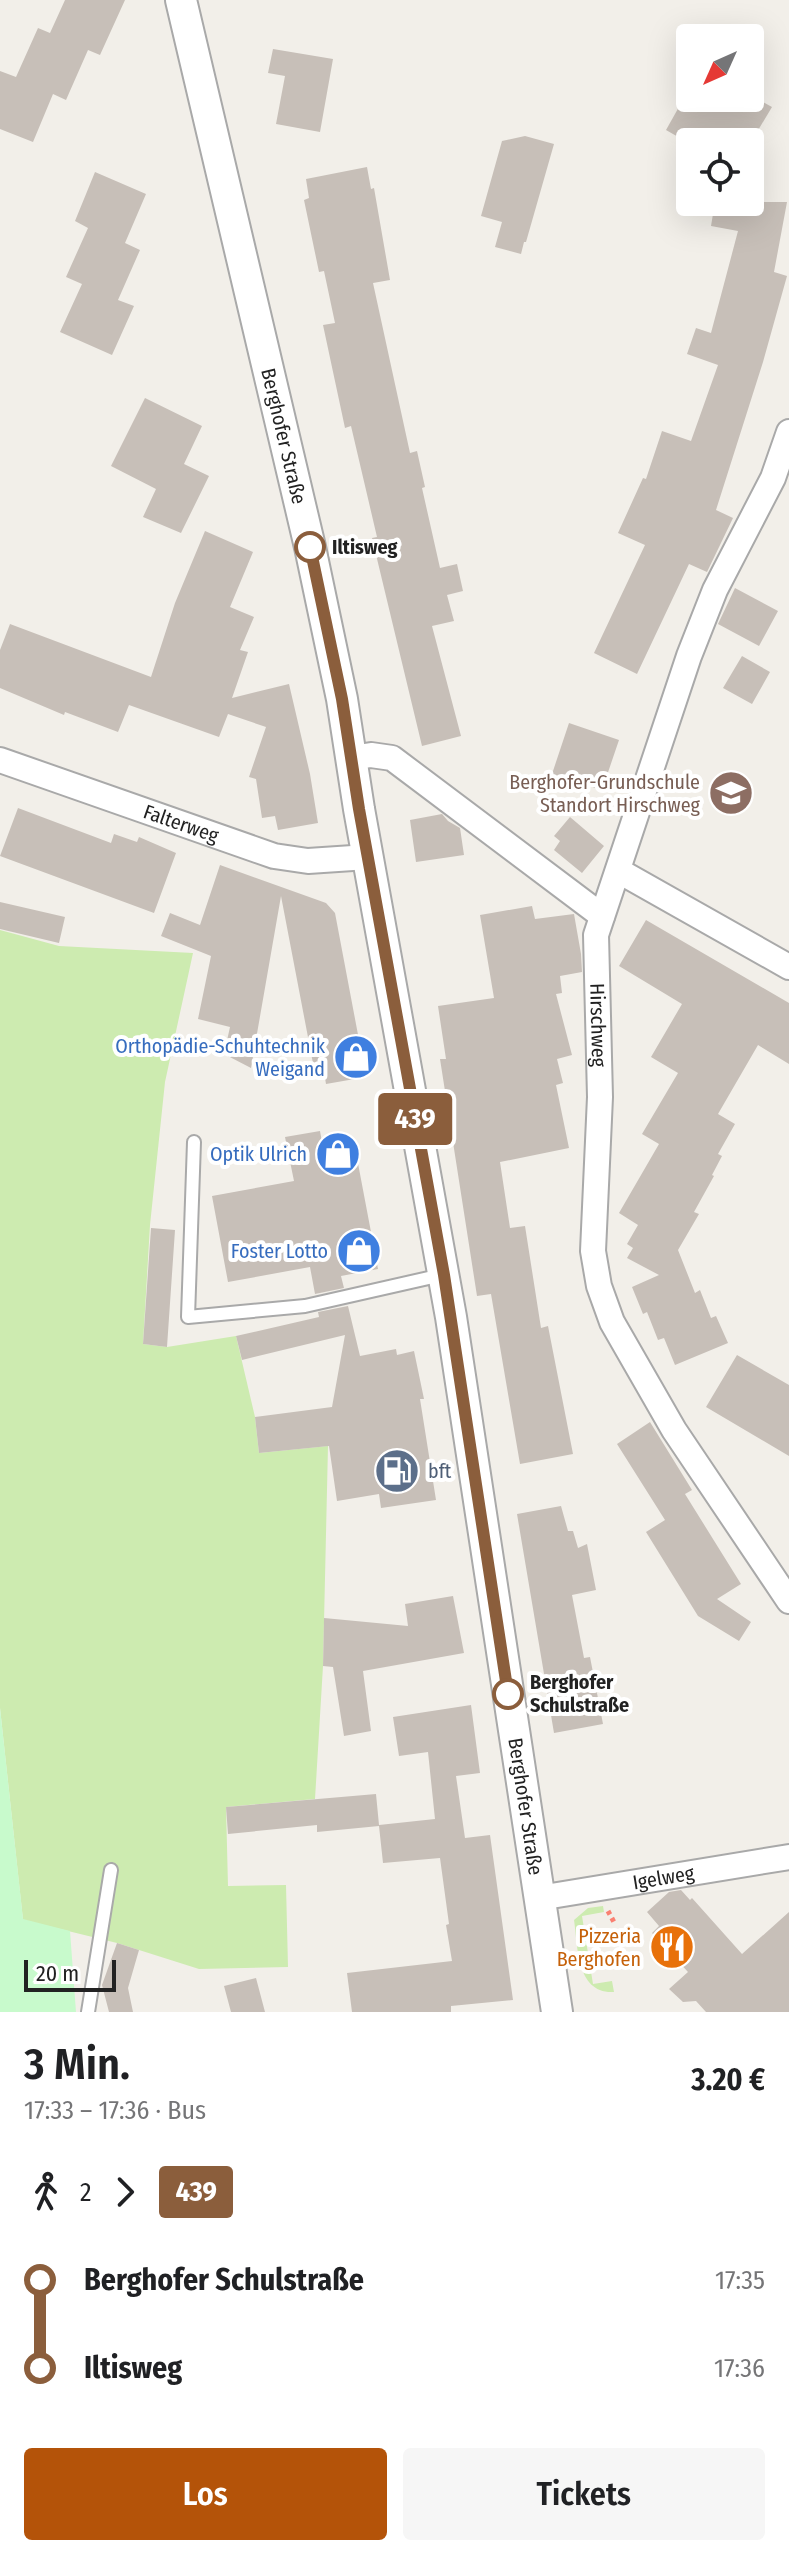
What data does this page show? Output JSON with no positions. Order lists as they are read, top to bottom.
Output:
{
  "streets": {
    "street": [
      "Berghofer Straße",
      "Falterweg",
      "Hirschweg",
      "Igelweg"
    ]
  },
  "crossings": [
    ["Berghofer Straße", "Falterweg"],
    ["Berghofer Straße", "Igelweg"]
  ],
  "places": {
    "other": ["Iltisweg", "Berghofer Schulstraße"],
    "school or university": ["Berghofer-Grundschule Standort Hirschweg"],
    "shop": ["Orthopädie-Schuhtechnik Weigand", "Optik Ulrich", "Foster Lotto"],
    "fuel station": ["bft"],
    "restaurant": ["Pizzeria Berghofen"]
  },
  "lines": ["bus line 439"],
  "scale_bar": "20 m",
  "north": "bottom left",
  "page": {
    "on_map": "439",
    "scale": "20 m",
    "heading": ["3 Min.", "17:33 – 17:36 · Bus", "3.20 €"],
    "legs": ["2", "439"],
    "list": [
      {
        "name": "Berghofer Schulstraße",
        "value": "17:35"
      },
      {
        "name": "Iltisweg",
        "value": "17:36"
      }
    ],
    "buttons": ["Los", "Tickets"]
  }
}
